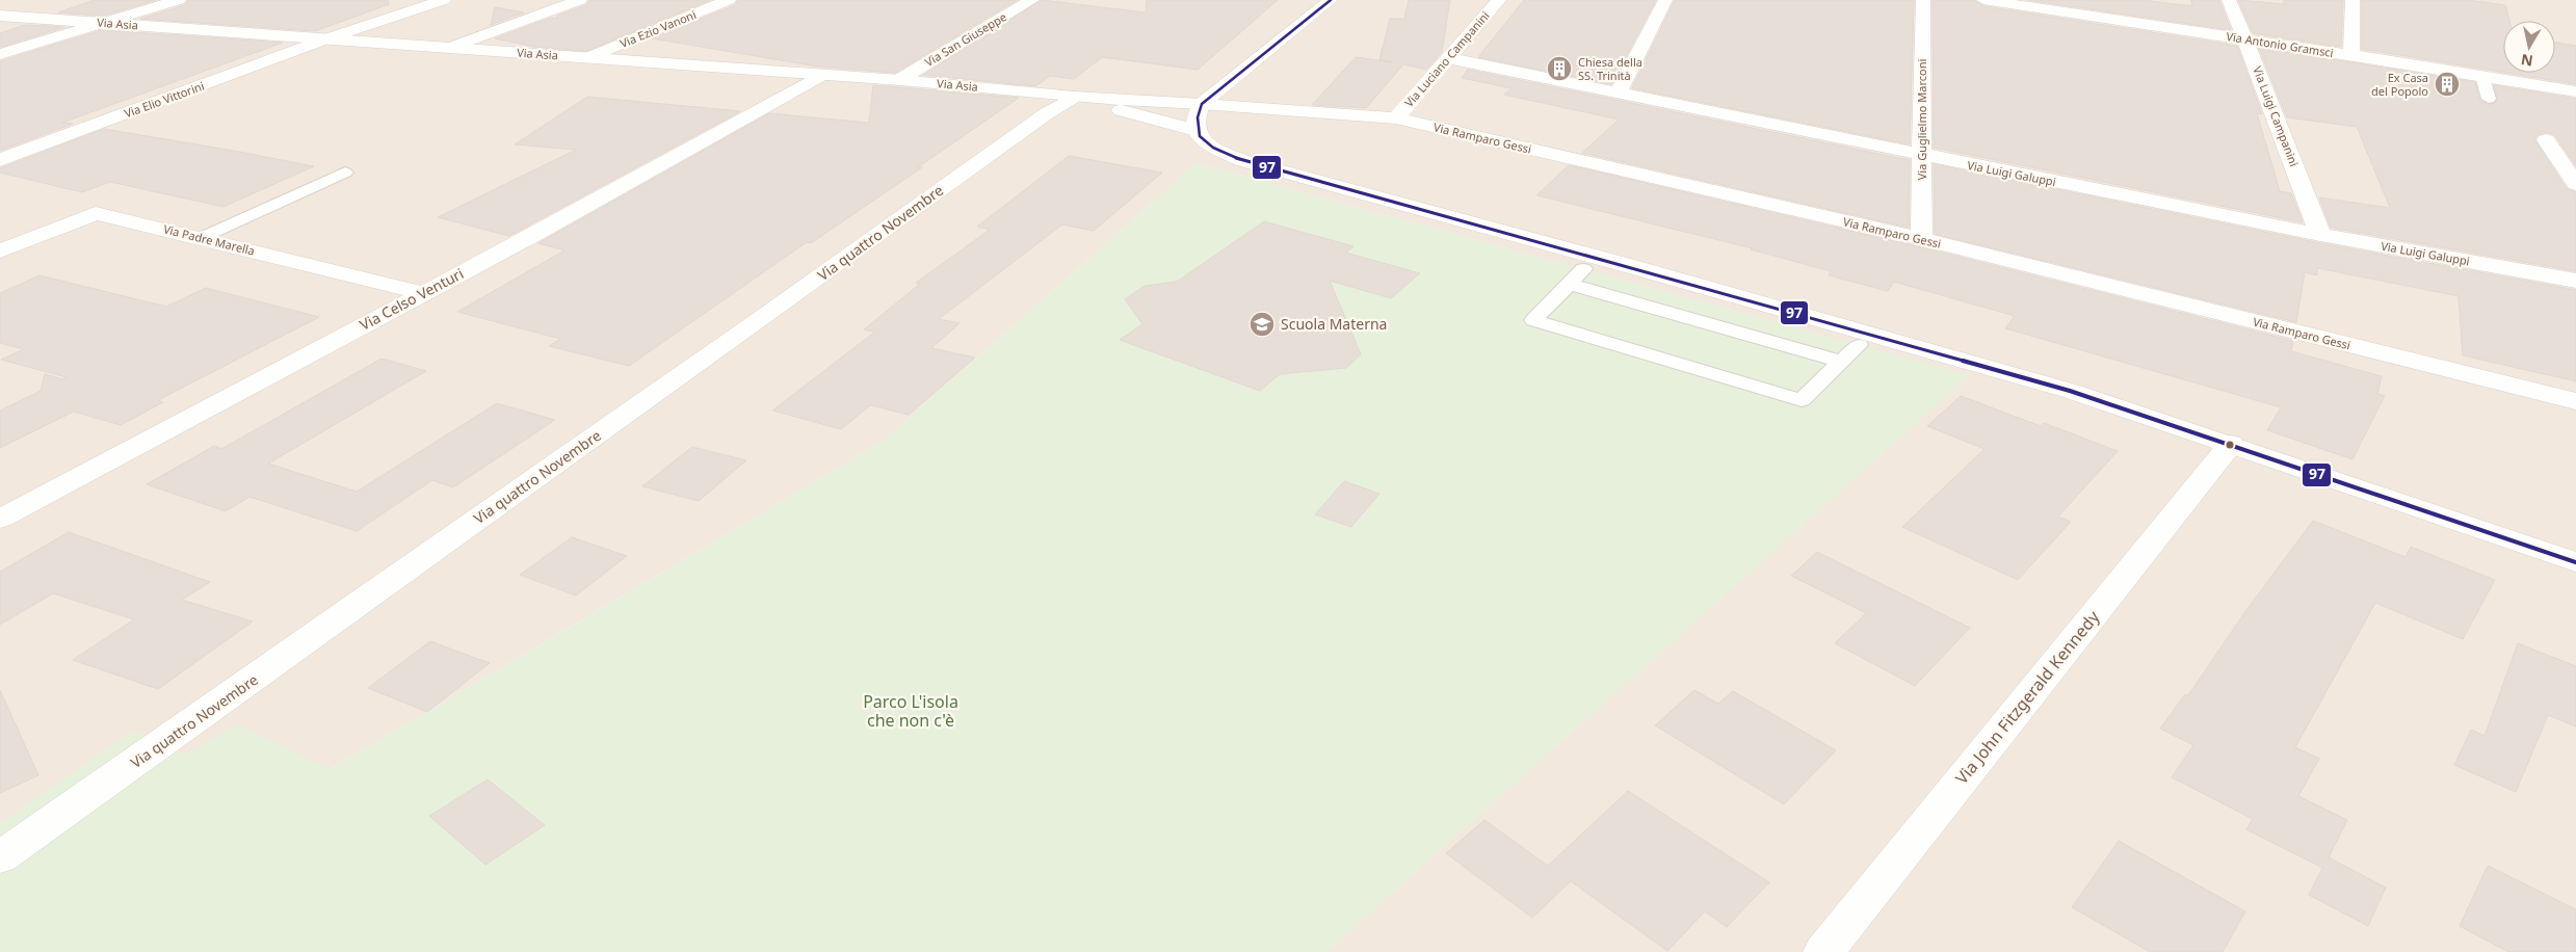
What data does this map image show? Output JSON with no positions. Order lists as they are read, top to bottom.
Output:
{
  "streets": {
    "street": [
      "Via Asia",
      "Via Ezio Vanoni",
      "Via San Giuseppe",
      "Via Antonio Gramsci",
      "Via Luciano Campanini",
      "Via Elio Vittorini",
      "Via Luigi Campanini",
      "Via Guglielmo Marconi",
      "Via Ramparo Gessi",
      "Via Luigi Galuppi",
      "Via quattro Novembre",
      "Via Padre Marella",
      "Via Celso Venturi",
      "Via John Fitzgerald Kennedy"
    ]
  },
  "crossings": [
    ["Via Asia", "Via Ezio Vanoni"],
    ["Via Asia", "Via San Giuseppe"],
    ["Via Asia", "Via Elio Vittorini"],
    ["Via Asia", "Via Ramparo Gessi"],
    ["Via Asia", "Via quattro Novembre"],
    ["Via Asia", "Via Celso Venturi"],
    ["Via Antonio Gramsci", "Via Luigi Campanini"],
    ["Via Luciano Campanini", "Via Ramparo Gessi"],
    ["Via Luciano Campanini", "Via Luigi Galuppi"],
    ["Via Luigi Campanini", "Via Luigi Galuppi"],
    ["Via Guglielmo Marconi", "Via Ramparo Gessi"],
    ["Via Guglielmo Marconi", "Via Luigi Galuppi"],
    ["Via Padre Marella", "Via Celso Venturi"]
  ],
  "parks": ["Parco L'isola che non c'è"],
  "places": {
    "building": ["Chiesa della SS. Trinità", "Ex Casa del Popolo"],
    "school or university": ["Scuola Materna"]
  },
  "lines": ["transit line 97"],
  "north": "bottom"
}
